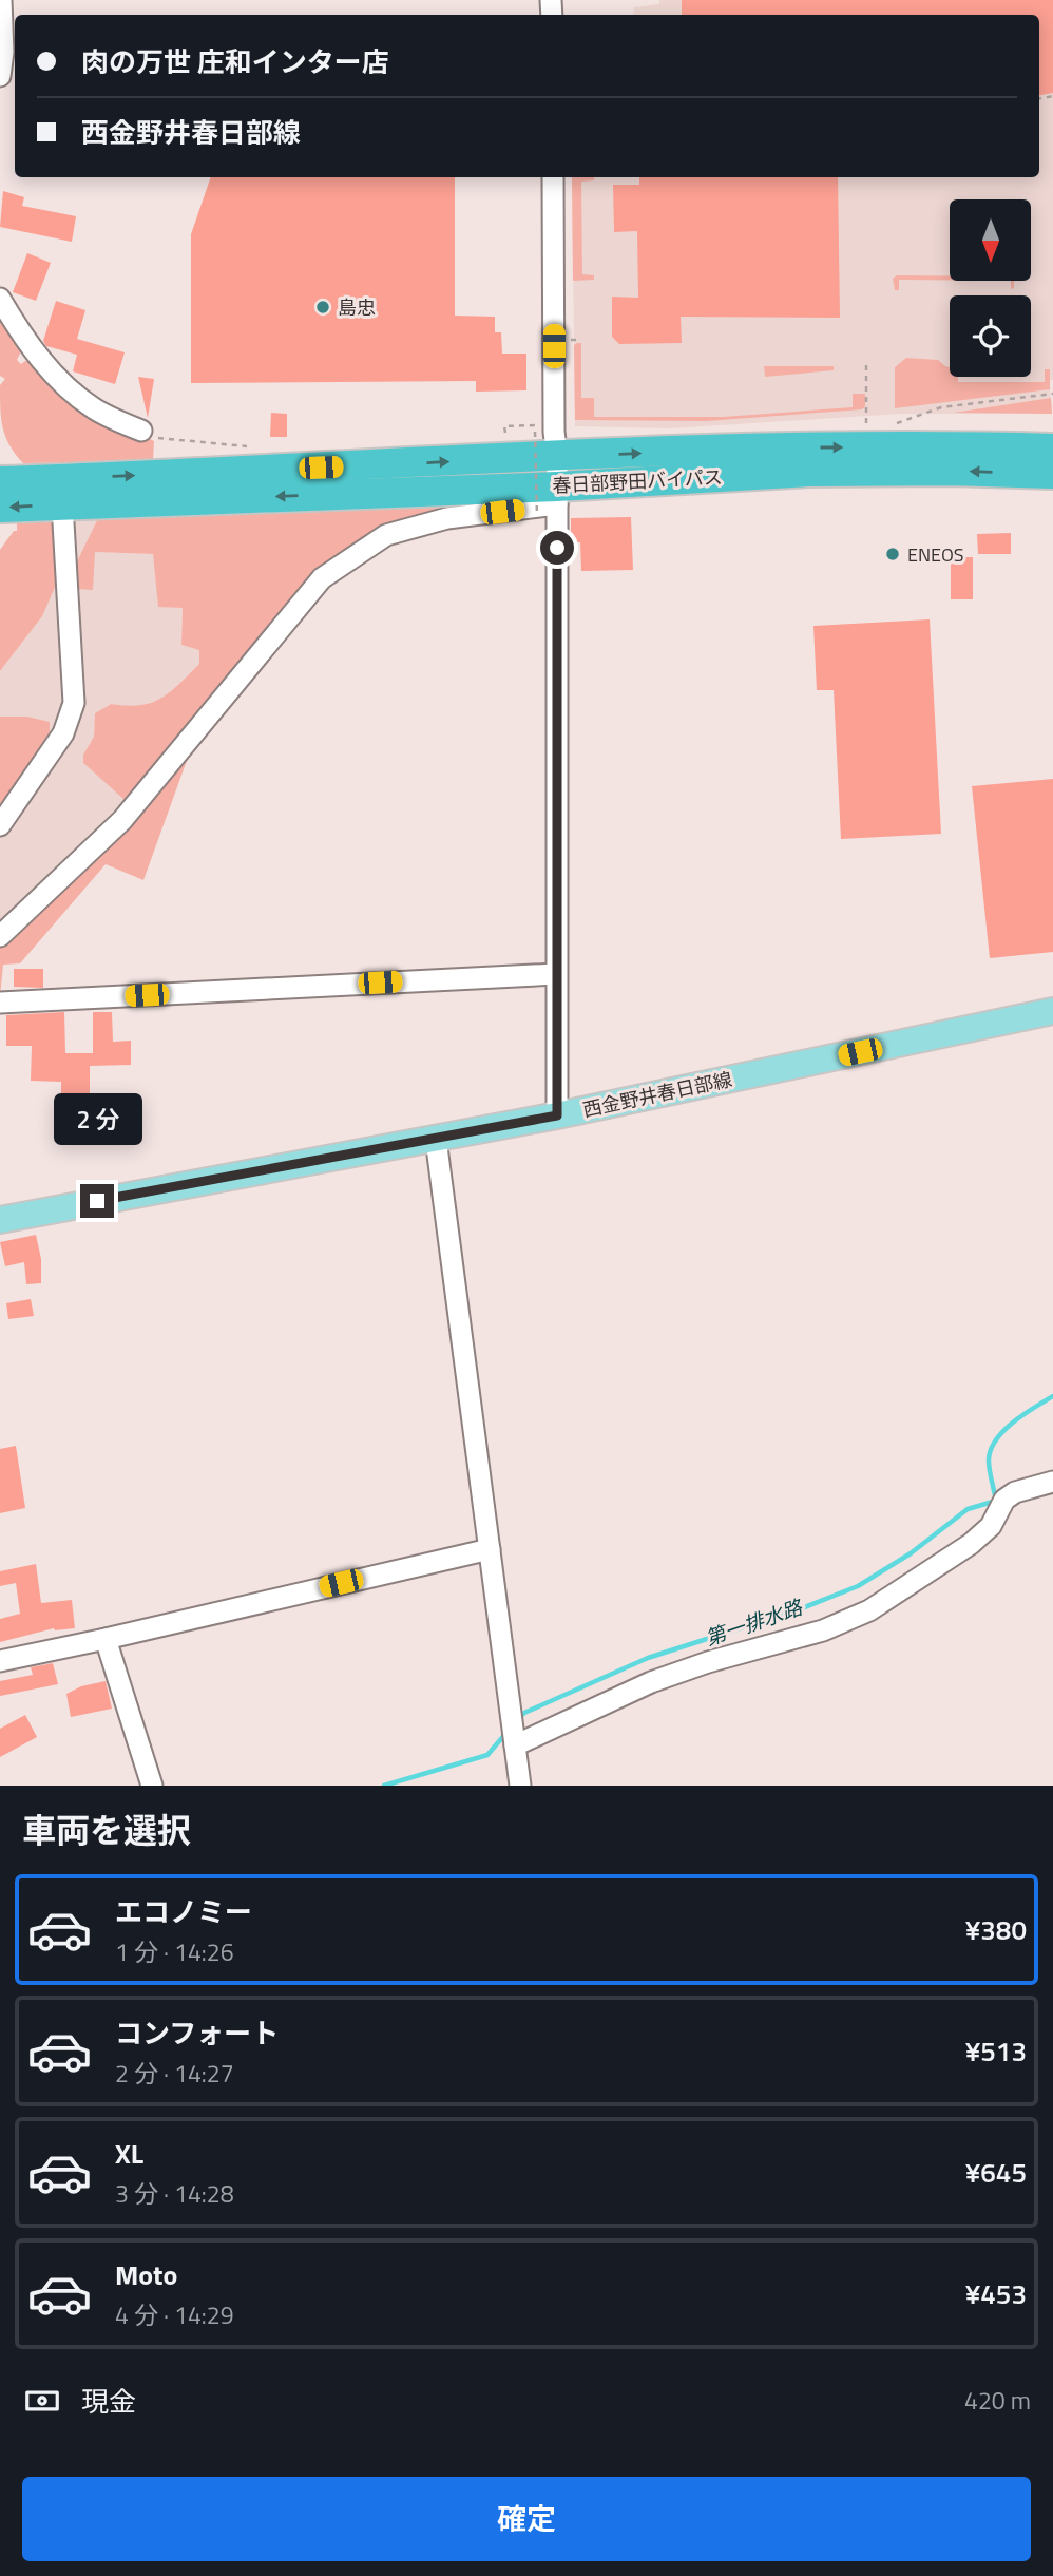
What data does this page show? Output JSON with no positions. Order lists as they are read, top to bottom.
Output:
{
  "streets": {
    "highway": ["春日部野田バイパス"],
    "main road": ["西金野井春日部線"]
  },
  "water": ["第一排水路"],
  "places": ["島忠", "ENEOS"],
  "north": "bottom",
  "page": {
    "banner": ["肉の万世 庄和インター店", "西金野井春日部線"],
    "bubble": "2 分",
    "heading": "車両を選択",
    "list": [
      {
        "name": "エコノミー",
        "note": "1 分 · 14:26",
        "value": "¥380"
      },
      {
        "name": "コンフォート",
        "note": "2 分 · 14:27",
        "value": "¥513"
      },
      {
        "name": "XL",
        "note": "3 分 · 14:28",
        "value": "¥645"
      },
      {
        "name": "Moto",
        "note": "4 分 · 14:29",
        "value": "¥453"
      }
    ],
    "pay": ["現金", "420 m"],
    "buttons": "確定"
  }
}
